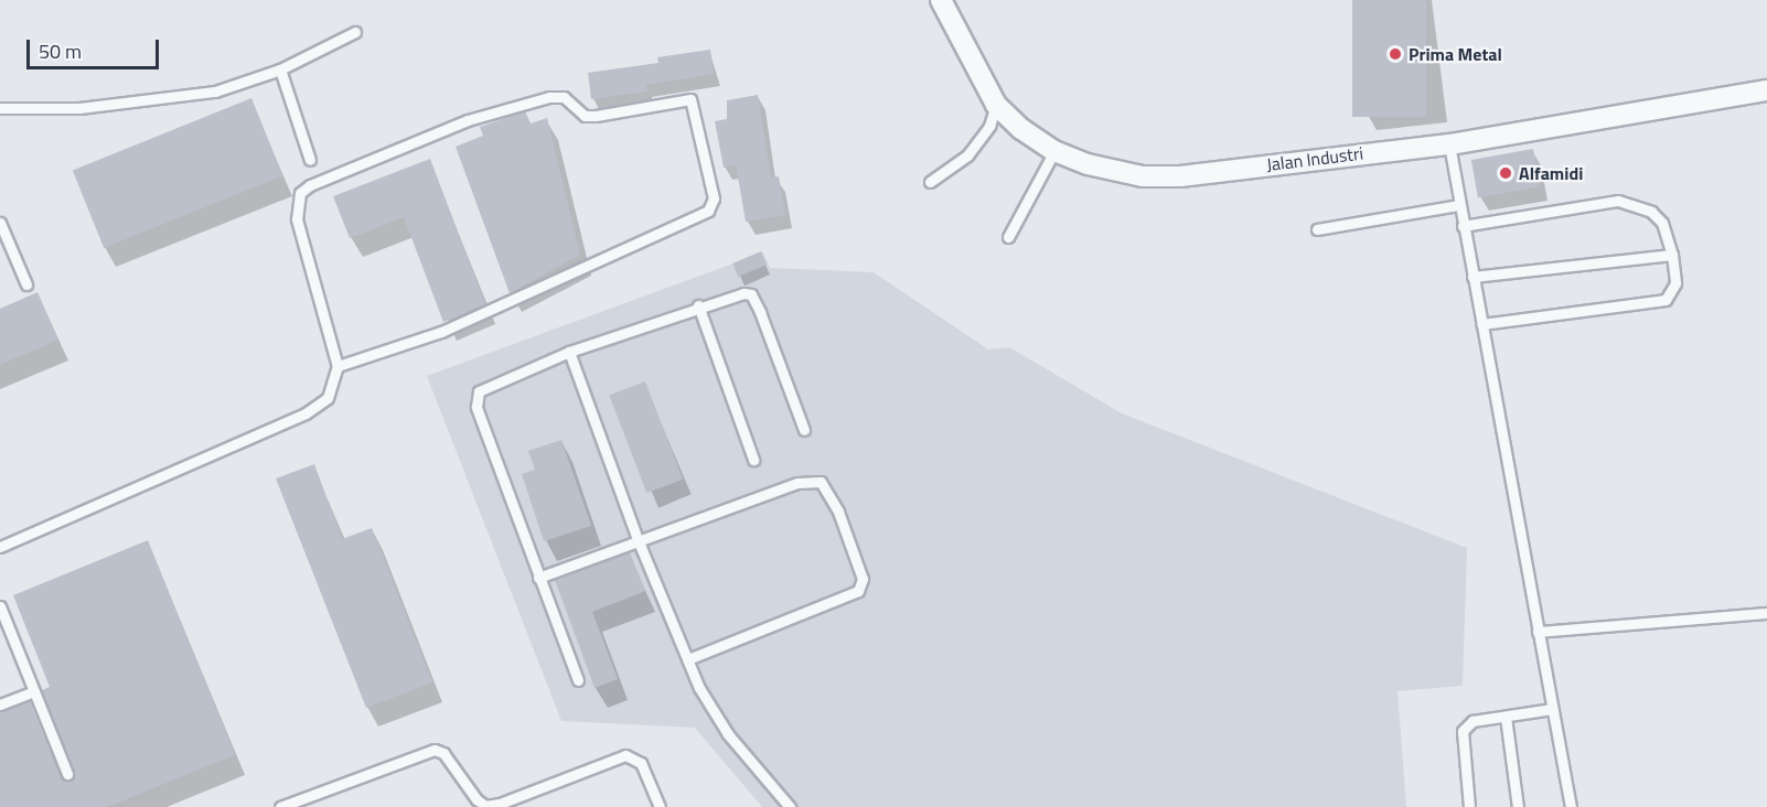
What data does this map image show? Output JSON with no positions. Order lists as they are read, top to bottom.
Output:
{
  "streets": {
    "street": ["Jalan Industri"]
  },
  "places": ["Prima Metal", "Alfamidi"],
  "scale_bar": "50 m"
}
